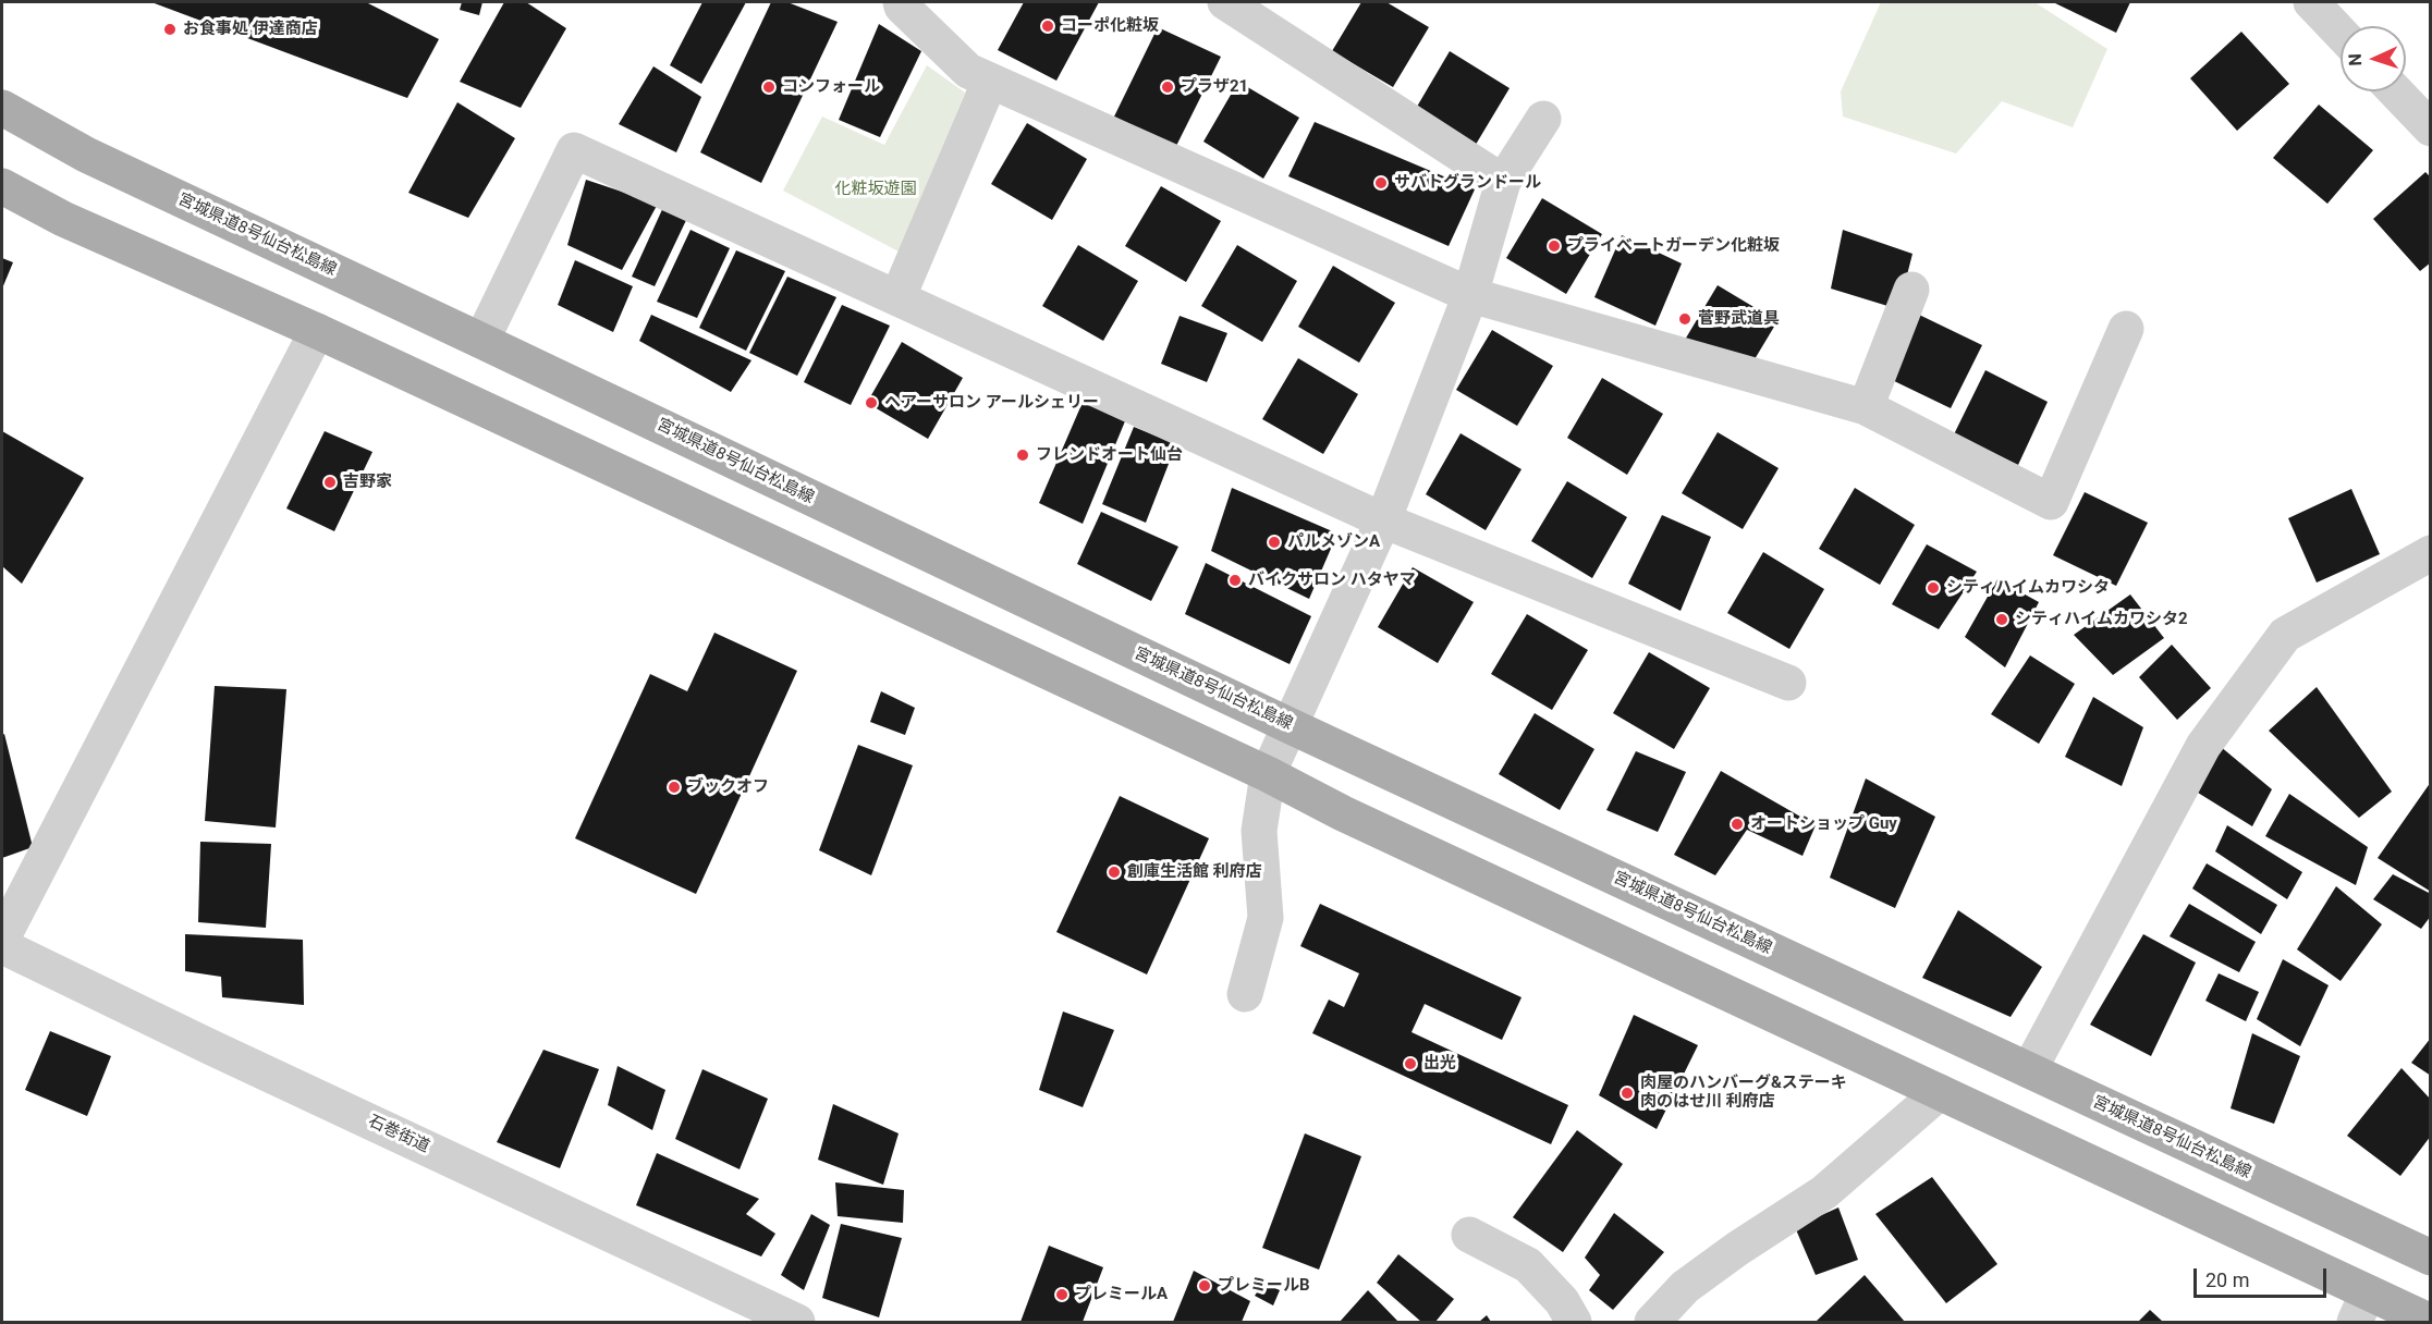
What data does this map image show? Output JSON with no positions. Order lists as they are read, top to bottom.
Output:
{
  "streets": {
    "main road": ["宮城県道8号仙台松島線"],
    "street": ["石巻街道"]
  },
  "parks": ["化粧坂遊園"],
  "places": [
    "コーポ化粧坂",
    "お食事処 伊達商店",
    "コンフォール",
    "プラザ21",
    "サバトグランドール",
    "プライベートガーデン化粧坂",
    "菅野武道具",
    "ヘアーサロン アールシェリー",
    "フレンドオート仙台",
    "吉野家",
    "パルメゾンA",
    "バイクサロン ハタヤマ",
    "シティハイムカワシタ",
    "シティハイムカワシタ2",
    "ブックオフ",
    "オートショップ Guy",
    "創庫生活館 利府店",
    "出光",
    "肉屋のハンバーグ&ステーキ 肉のはせ川 利府店",
    "プレミールB",
    "プレミールA"
  ],
  "scale_bar": "20 m",
  "north": "left"
}
